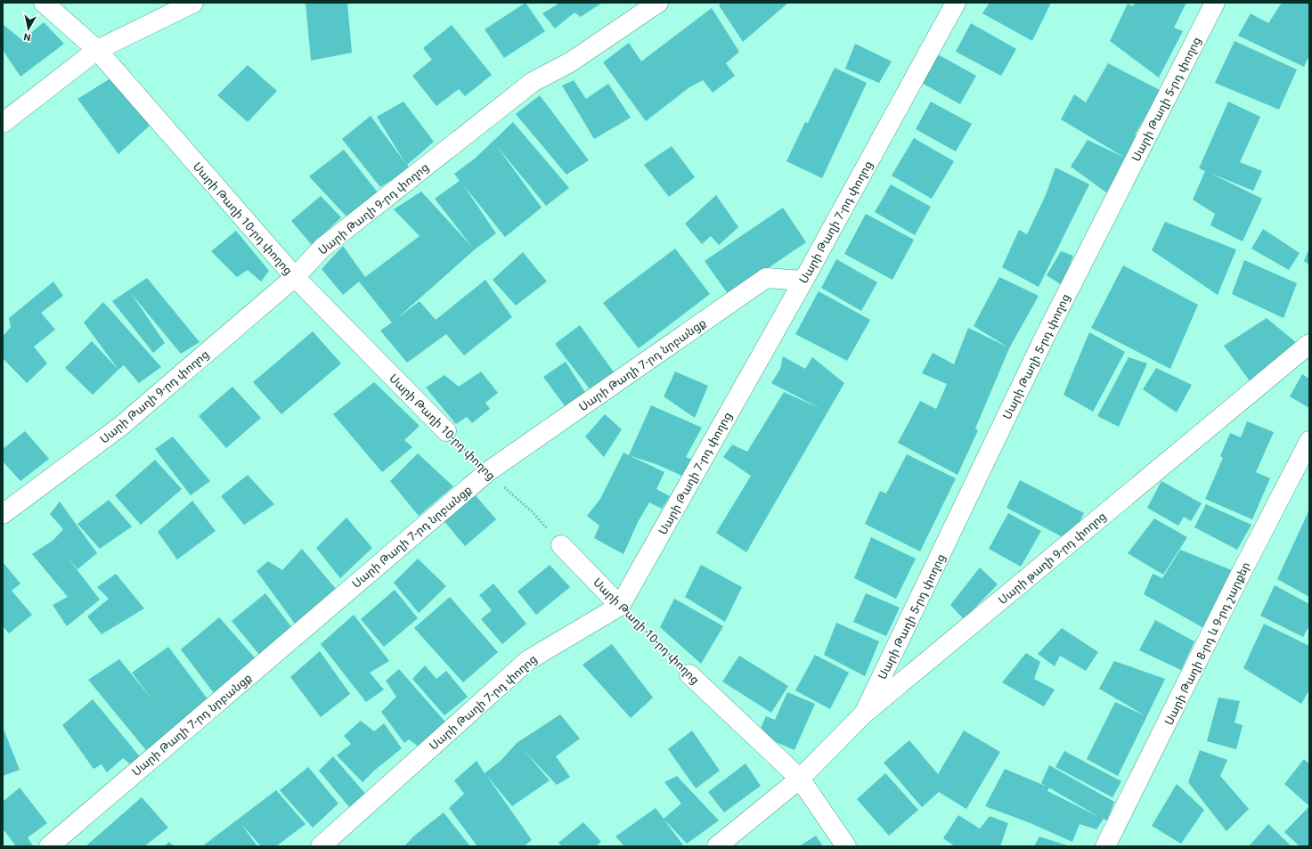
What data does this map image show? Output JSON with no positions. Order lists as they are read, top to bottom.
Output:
{
  "streets": {
    "street": [
      "Սարի Թաղի 5-րդ փողոց",
      "Սարի Թաղի 9-րդ փողոց",
      "Սարի Թաղի 10-րդ փողոց",
      "Սարի Թաղի 7-րդ փողոց",
      "Սարի Թաղի 7-րդ նրբանցք",
      "Սարի թաղի 9-րդ փողոց",
      "Սարի Թաղի 8-րդ և 9-րդ շարքեր"
    ]
  },
  "crossings": [
    ["Սարի Թաղի 5-րդ փողոց", "Սարի թաղի 9-րդ փողոց"],
    ["Սարի Թաղի 9-րդ փողոց", "Սարի Թաղի 10-րդ փողոց"],
    ["Սարի Թաղի 10-րդ փողոց", "Սարի Թաղի 7-րդ փողոց"],
    ["Սարի Թաղի 10-րդ փողոց", "Սարի Թաղի 7-րդ նրբանցք"],
    ["Սարի Թաղի 10-րդ փողոց", "Սարի թաղի 9-րդ փողոց"],
    ["Սարի Թաղի 7-րդ փողոց", "Սարի Թաղի 7-րդ նրբանցք"]
  ],
  "north": "bottom"
}
